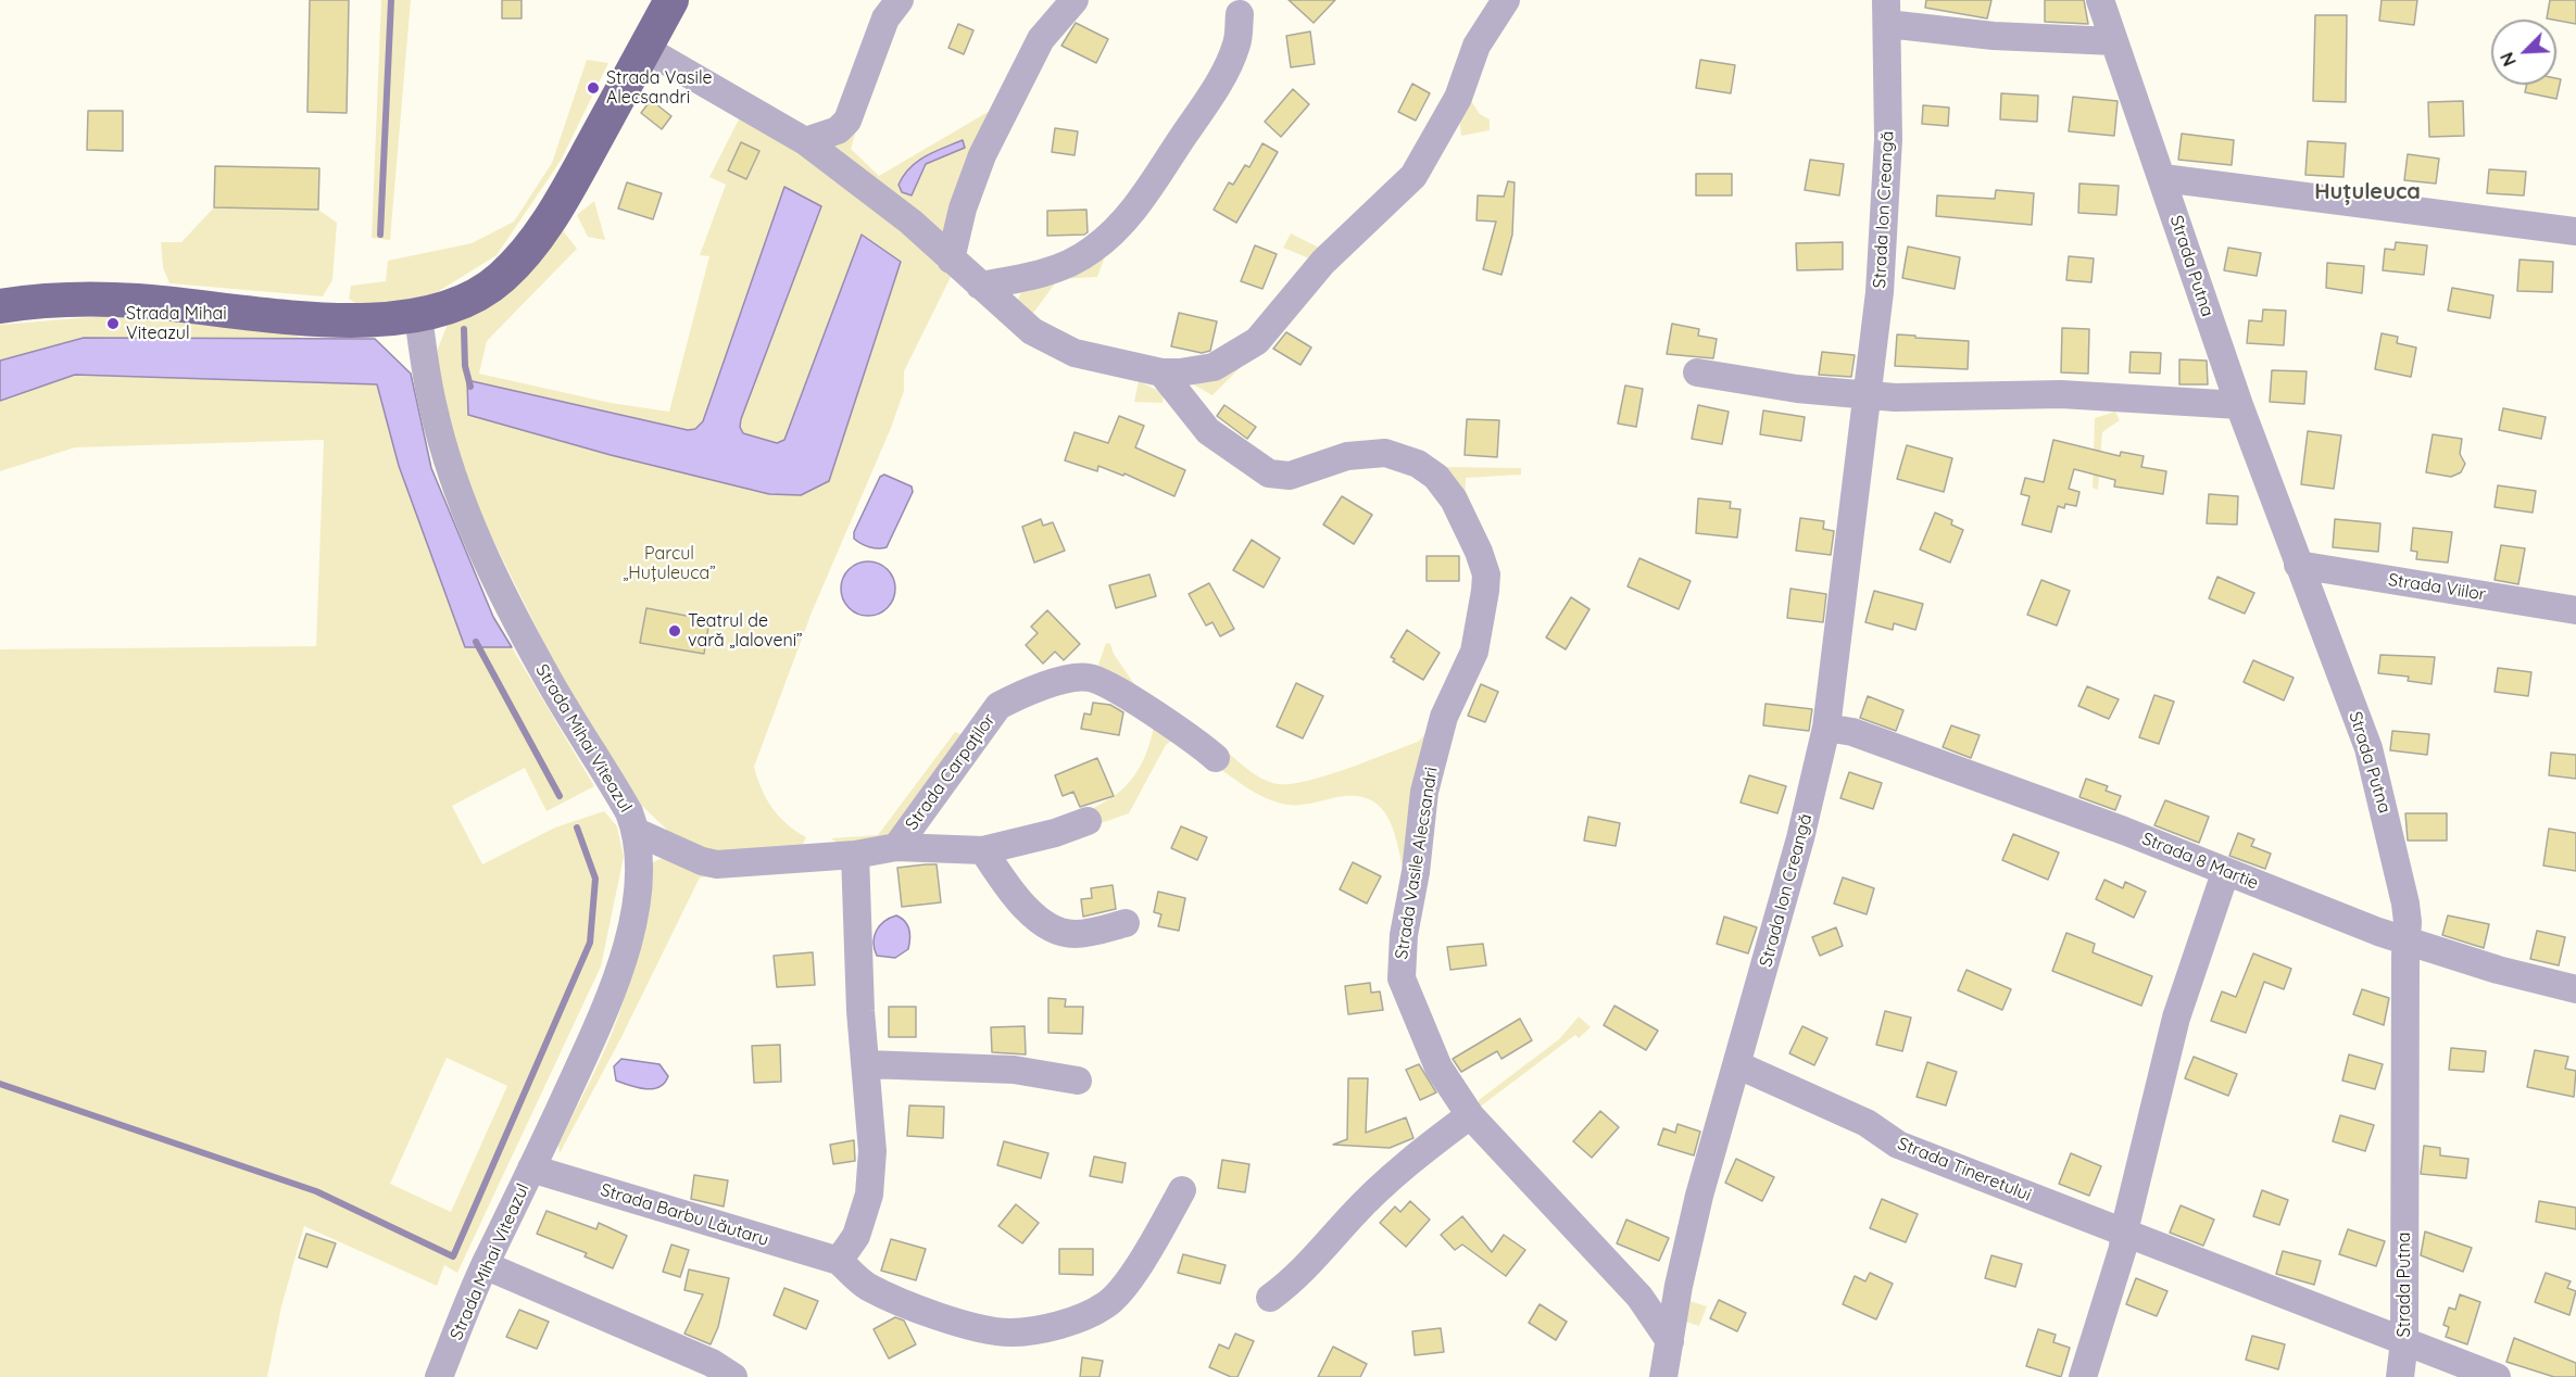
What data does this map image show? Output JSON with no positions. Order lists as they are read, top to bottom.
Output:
{
  "streets": {
    "street": [
      "Strada Ion Creangă",
      "Strada Putna",
      "Strada Viilor",
      "Strada Mihai Viteazul",
      "Strada Carpaților",
      "Strada 8 Martie",
      "Strada Vasile Alecsandri",
      "Strada Tineretului",
      "Strada Barbu Lăutaru"
    ]
  },
  "crossings": [
    ["Strada Ion Creangă", "Strada Putna"],
    ["Strada Ion Creangă", "Strada 8 Martie"],
    ["Strada Ion Creangă", "Strada Vasile Alecsandri"],
    ["Strada Ion Creangă", "Strada Tineretului"],
    ["Strada Putna", "Strada Viilor"],
    ["Strada Putna", "Strada 8 Martie"],
    ["Strada Putna", "Strada Tineretului"],
    ["Strada Mihai Viteazul", "Strada Carpaților"],
    ["Strada Mihai Viteazul", "Strada Barbu Lăutaru"]
  ],
  "districts": ["Huțuleuca"],
  "parks": ["Parcul „Huțuleuca”"],
  "places": ["Strada Vasile Alecsandri", "Strada Mihai Viteazul", "Teatrul de vară „Ialoveni”"],
  "north": "bottom left"
}
